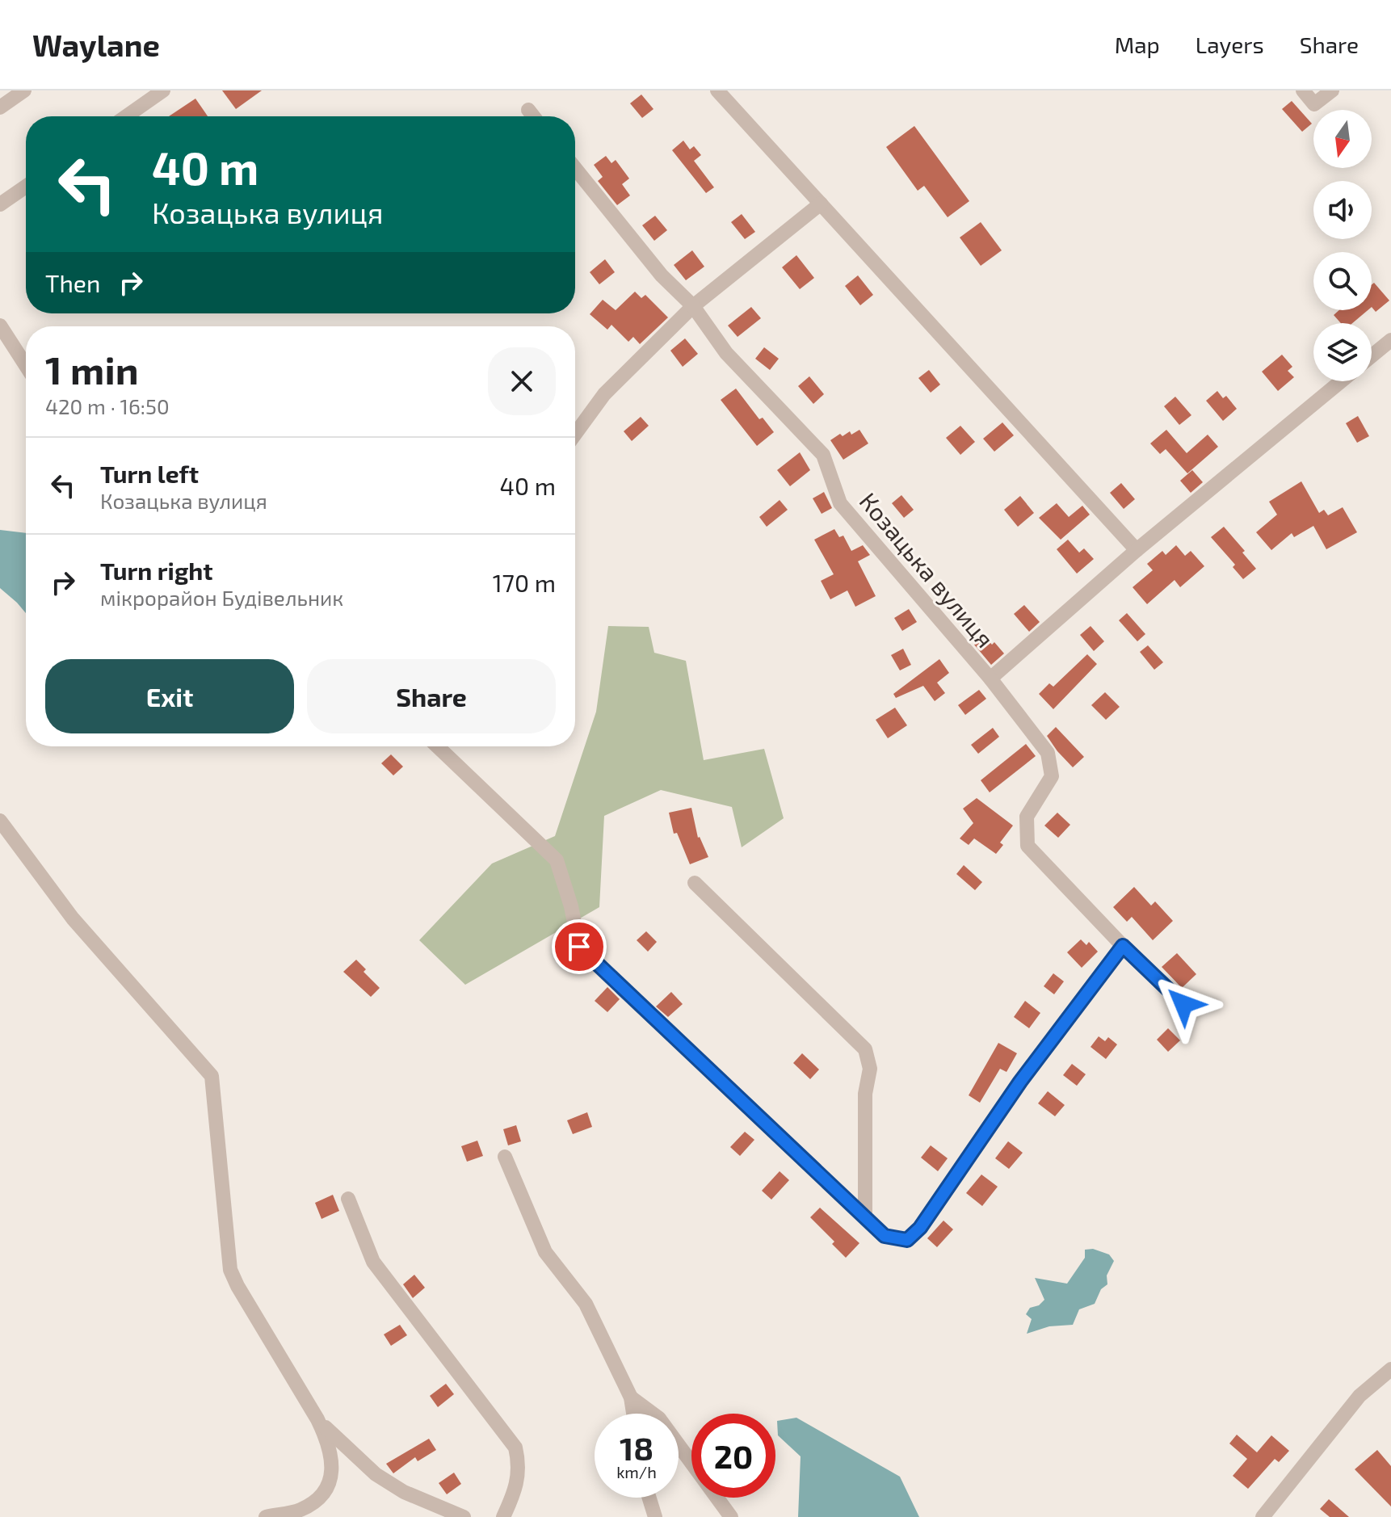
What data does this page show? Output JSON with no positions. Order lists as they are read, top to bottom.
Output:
{
  "streets": {
    "street": ["Козацька вулиця"]
  },
  "north": "bottom",
  "page": {
    "header": "Waylane",
    "nav": ["Map", "Layers", "Share"],
    "turn": ["40 m", "Козацька вулиця"],
    "then": "Then",
    "heading": ["1 min", "420 m · 16:50"],
    "list": [
      {
        "name": "Turn left",
        "note": "Козацька вулиця",
        "value": "40 m"
      },
      {
        "name": "Turn right",
        "note": "мікрорайон Будівельник",
        "value": "170 m"
      }
    ],
    "buttons": ["Exit", "Share"],
    "speed": "18 km/h",
    "limit": "20"
  }
}
